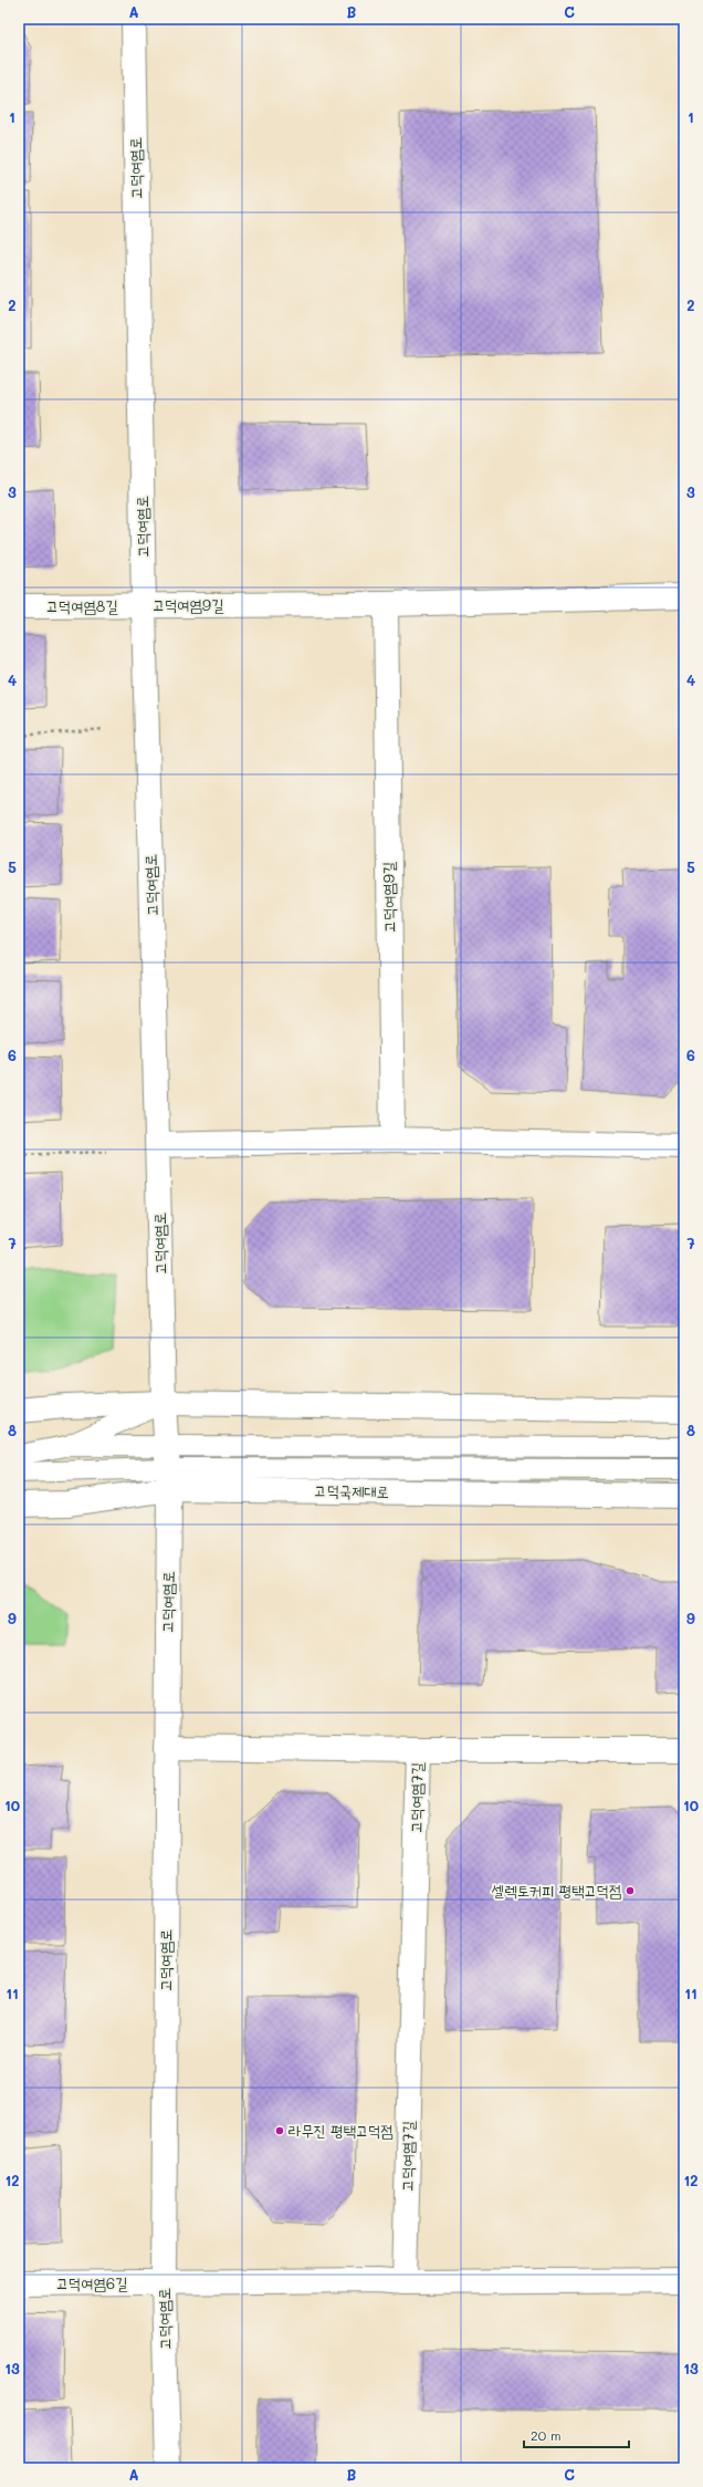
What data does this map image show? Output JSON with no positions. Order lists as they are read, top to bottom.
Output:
{
  "streets": {
    "street": [
      "고덕여염로",
      "고덕여염9길",
      "고덕여염8길",
      "고덕국제대로",
      "고덕여염7길",
      "고덕여염6길"
    ]
  },
  "crossings": [
    ["고덕여염로", "고덕여염9길"],
    ["고덕여염로", "고덕여염8길"],
    ["고덕여염로", "고덕국제대로"],
    ["고덕여염로", "고덕여염7길"],
    ["고덕여염로", "고덕여염6길"],
    ["고덕여염9길", "고덕여염8길"],
    ["고덕여염7길", "고덕여염6길"]
  ],
  "places": ["셀렉토커피 평택고덕점", "라무진 평택고덕점"],
  "scale_bar": "20 m",
  "grid": {
    "columns": ["A", "B", "C"],
    "rows": [
      "1",
      "2",
      "3",
      "4",
      "5",
      "6",
      "7",
      "8",
      "9",
      "10",
      "11",
      "12",
      "13"
    ]
  }
}
